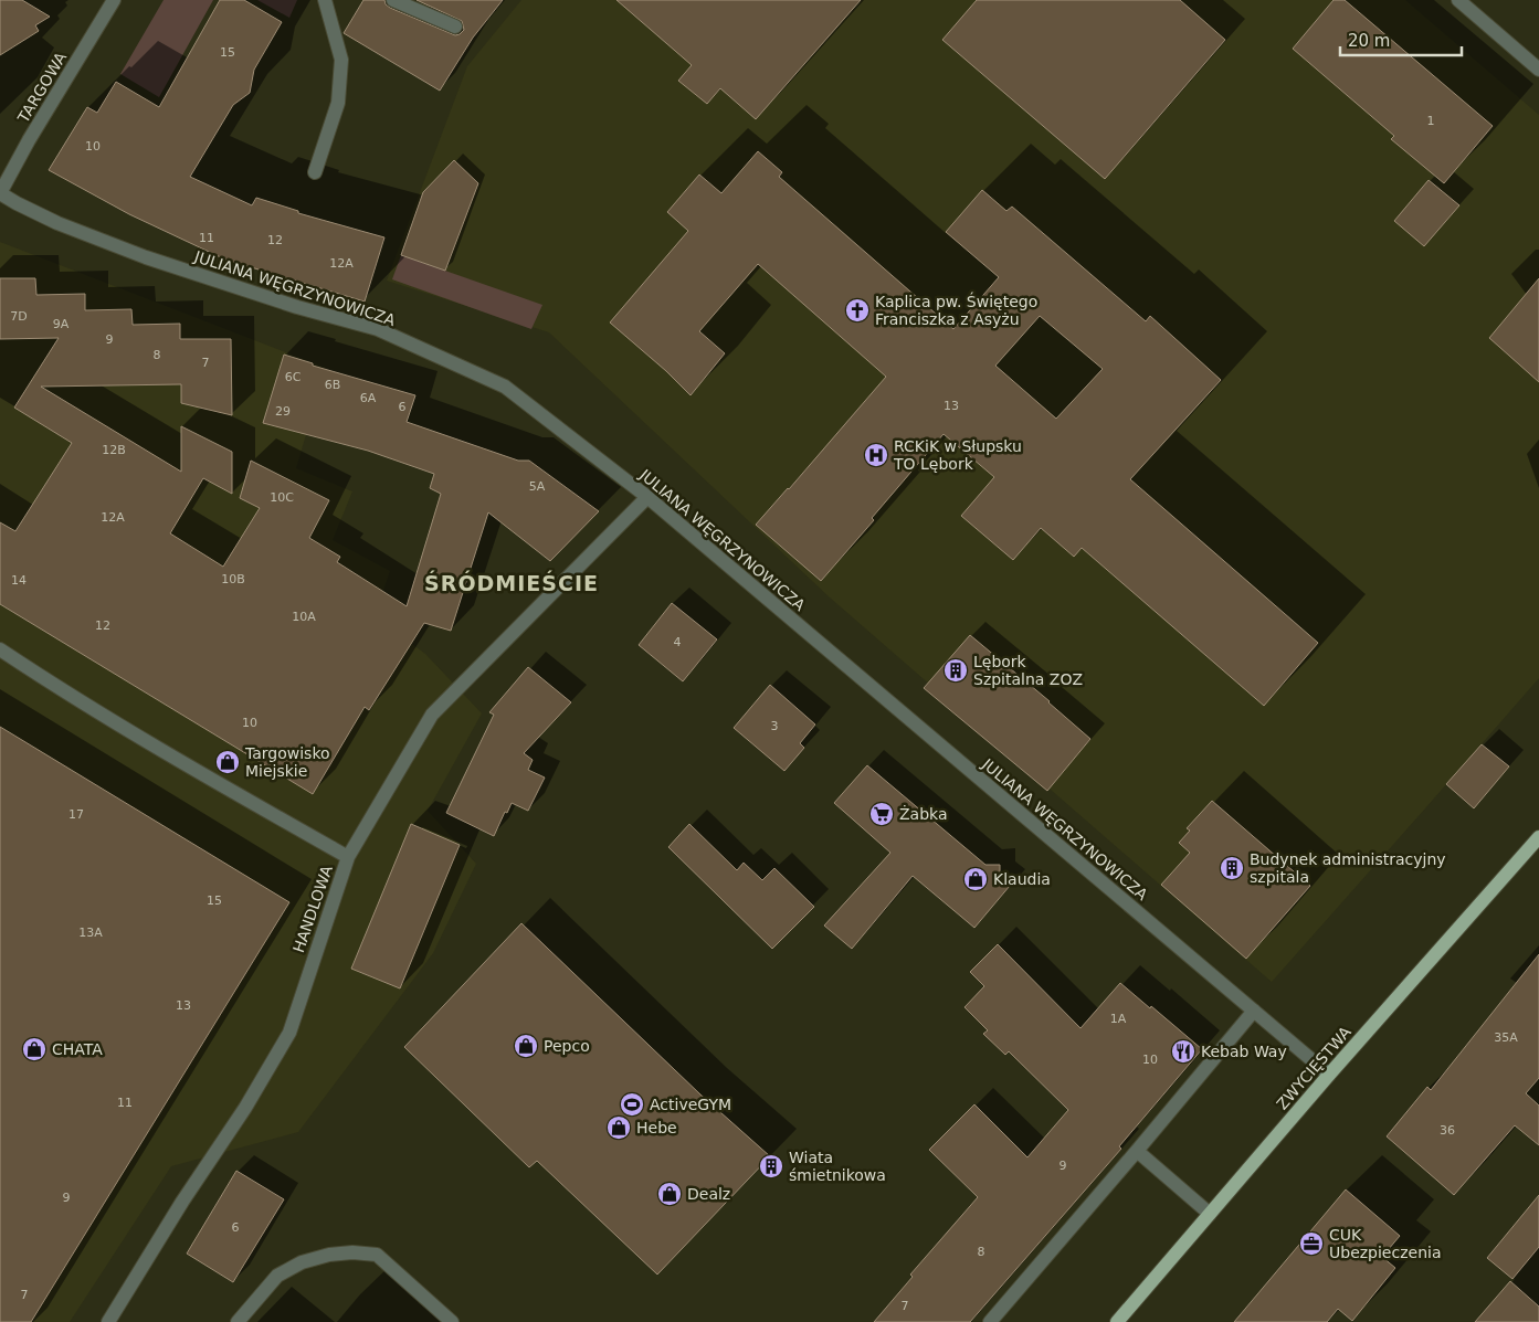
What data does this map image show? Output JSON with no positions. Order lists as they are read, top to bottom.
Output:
{
  "streets": {
    "main road": ["ZWYCIĘSTWA"],
    "street": ["TARGOWA", "JULIANA WĘGRZYNOWICZA", "HANDLOWA"]
  },
  "crossings": [
    ["TARGOWA", "JULIANA WĘGRZYNOWICZA"],
    ["JULIANA WĘGRZYNOWICZA", "ZWYCIĘSTWA"]
  ],
  "districts": ["ŚRÓDMIEŚCIE"],
  "places": {
    "church": ["Kaplica pw. Świętego Franciszka z Asyżu"],
    "hospital": ["RCKiK w Słupsku TO Lębork"],
    "building": ["Lębork Szpitalna ZOZ", "Budynek administracyjny szpitala", "Wiata śmietnikowa"],
    "shop": [
      "Targowisko Miejskie",
      "Klaudia",
      "Pepco",
      "CHATA",
      "Hebe",
      "Dealz"
    ],
    "supermarket": ["Żabka"],
    "restaurant": ["Kebab Way"],
    "sports": ["ActiveGYM"],
    "office": ["CUK Ubezpieczenia"]
  },
  "house_numbers": [
    "15",
    "1",
    "10",
    "11",
    "12",
    "12A",
    "7D",
    "9A",
    "9",
    "8",
    "7",
    "6C",
    "6B",
    "6A",
    "13",
    "6",
    "29",
    "12B",
    "5A",
    "10C",
    "12A",
    "10B",
    "14",
    "10A",
    "12",
    "4",
    "10",
    "3",
    "17",
    "15",
    "13A",
    "13",
    "1A",
    "35A",
    "10",
    "11",
    "36",
    "9",
    "9",
    "6",
    "8",
    "7",
    "7"
  ],
  "scale_bar": "20 m"
}
